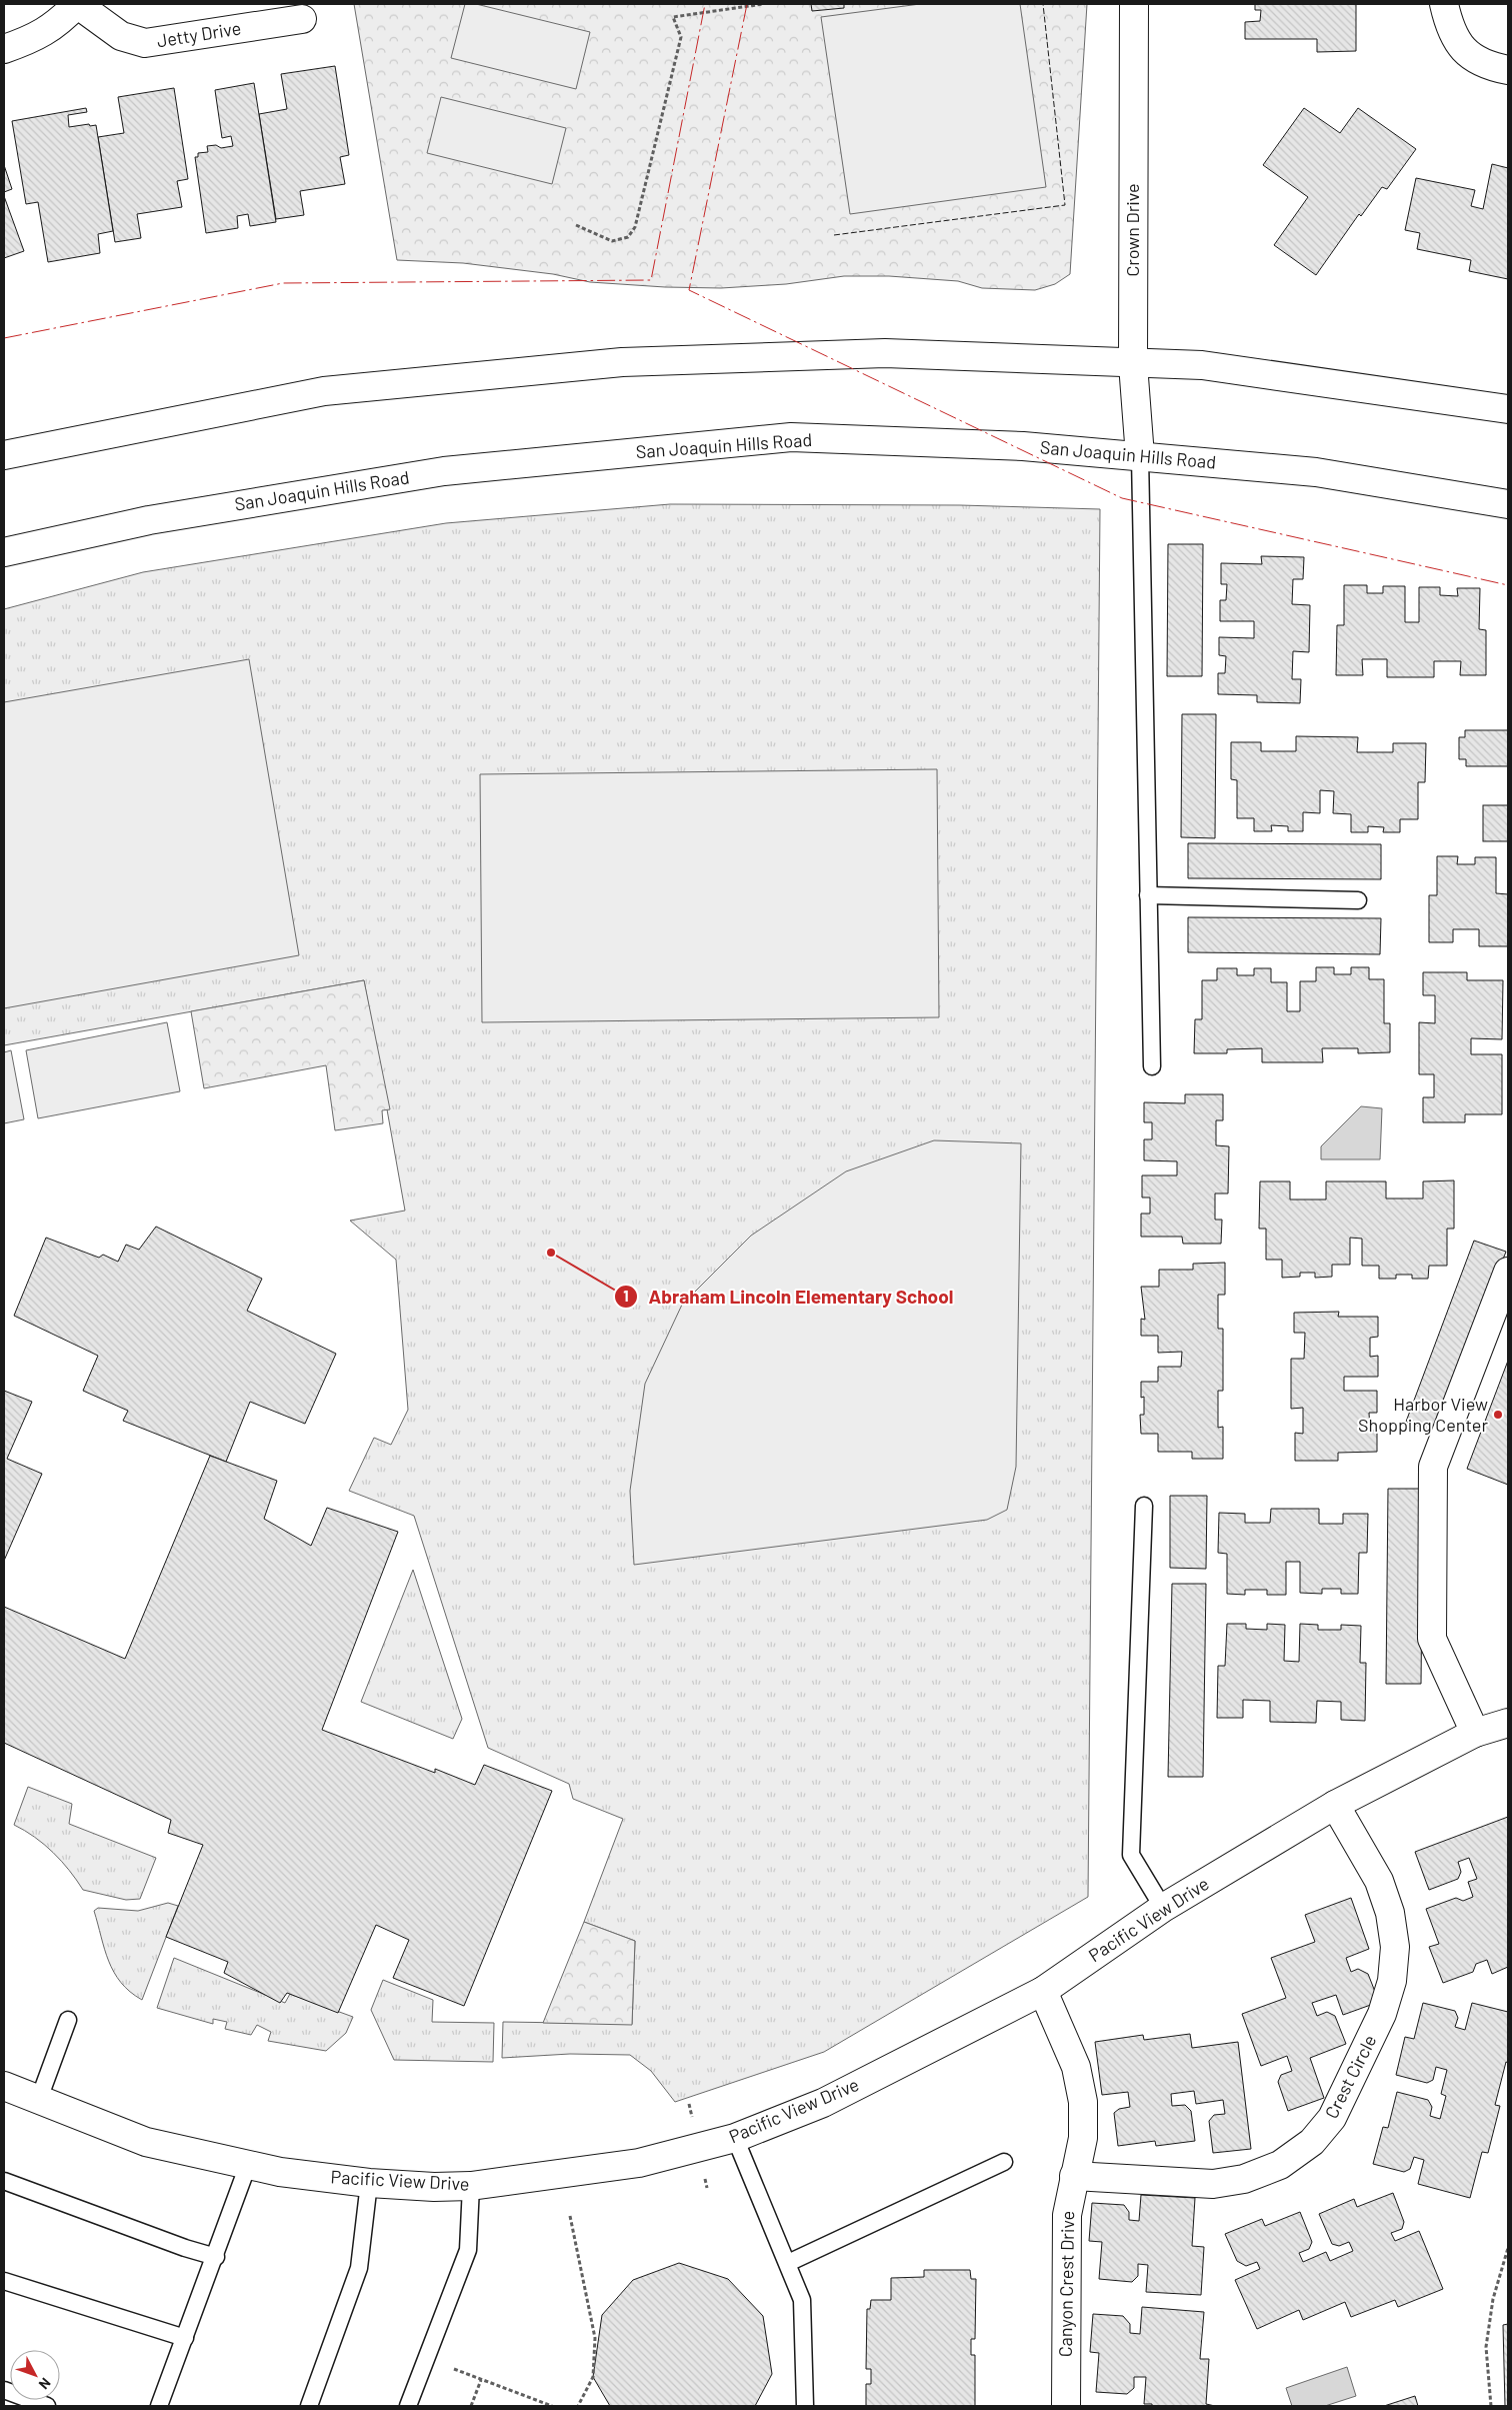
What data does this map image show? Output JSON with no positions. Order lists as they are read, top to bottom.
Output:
{
  "streets": {
    "street": [
      "Jetty Drive",
      "Crown Drive",
      "San Joaquin Hills Road",
      "Pacific View Drive",
      "Crest Circle",
      "Canyon Crest Drive"
    ]
  },
  "crossings": [
    ["Crown Drive", "San Joaquin Hills Road"],
    ["Pacific View Drive", "Crest Circle"],
    ["Pacific View Drive", "Canyon Crest Drive"],
    ["Crest Circle", "Canyon Crest Drive"]
  ],
  "places": ["Abraham Lincoln Elementary School", "Harbor View Shopping Center"],
  "north": "bottom right"
}
